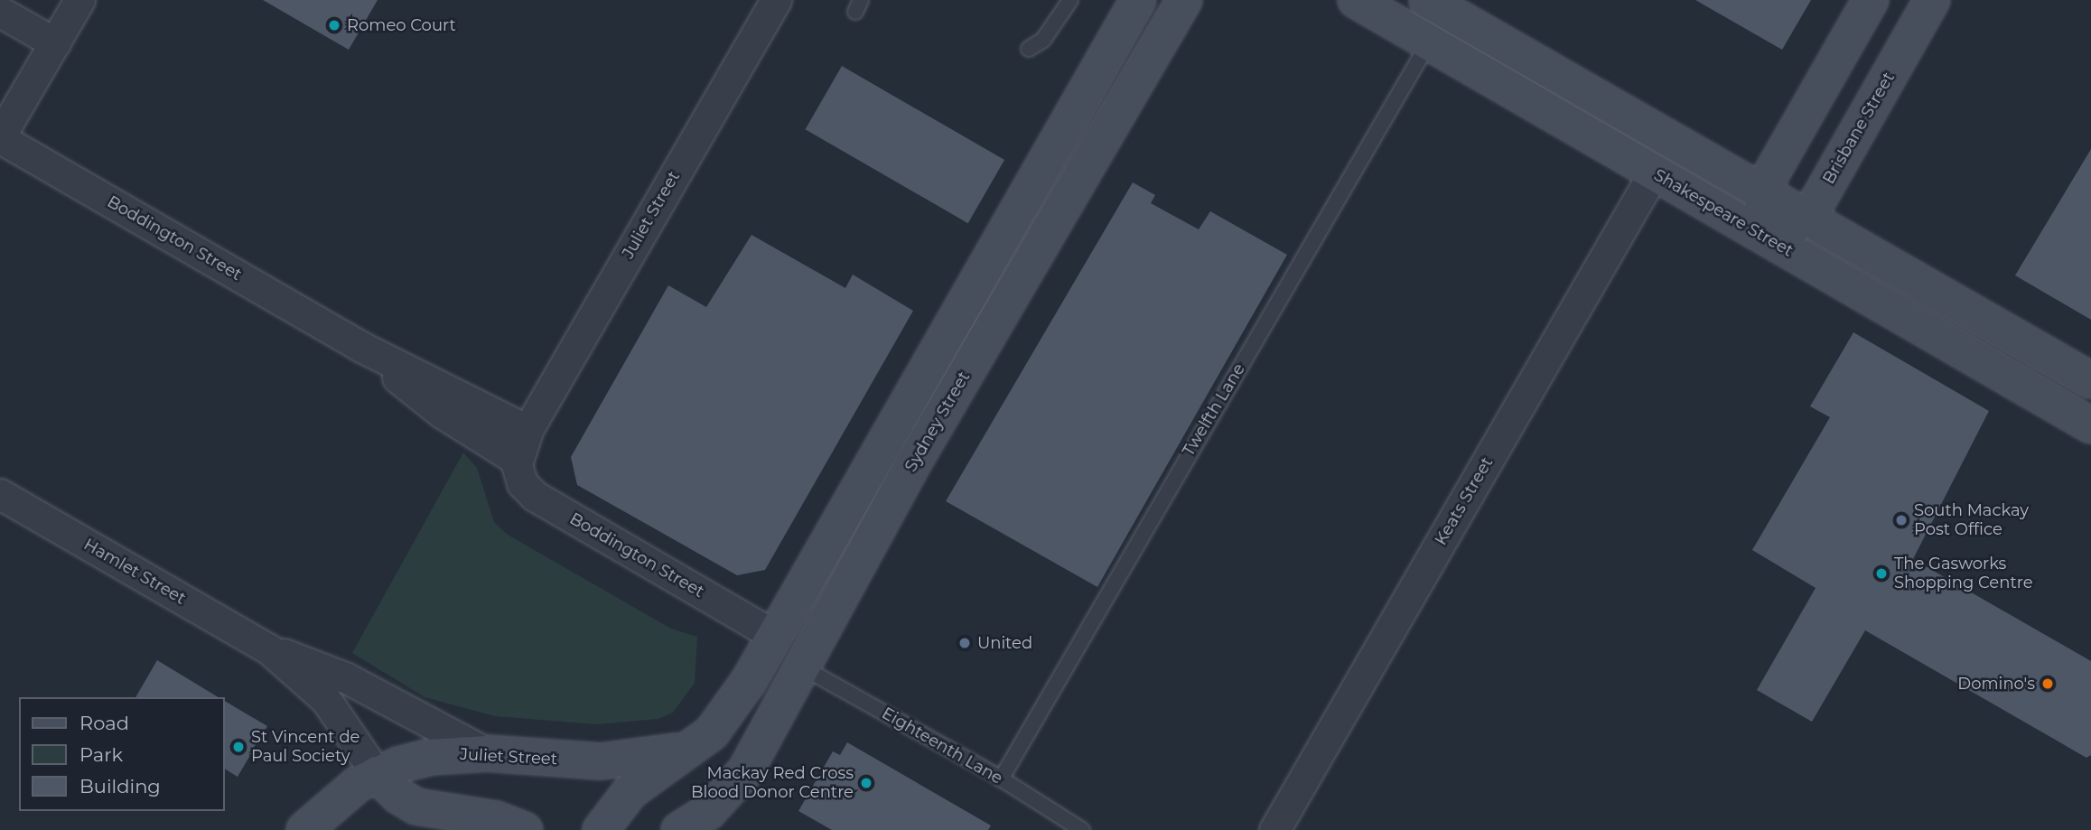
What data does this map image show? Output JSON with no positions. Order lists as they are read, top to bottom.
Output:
{
  "streets": {
    "main road": [
      "Brisbane Street",
      "Shakespeare Street",
      "Juliet Street",
      "Sydney Street"
    ],
    "street": ["Boddington Street", "Keats Street", "Hamlet Street"],
    "lane": ["Twelfth Lane", "Eighteenth Lane"]
  },
  "crossings": [
    ["Shakespeare Street", "Twelfth Lane"],
    ["Shakespeare Street", "Keats Street"],
    ["Juliet Street", "Boddington Street"],
    ["Juliet Street", "Hamlet Street"],
    ["Twelfth Lane", "Eighteenth Lane"],
    ["Sydney Street", "Eighteenth Lane"]
  ],
  "places": [
    "Romeo Court",
    "South Mackay Post Office",
    "The Gasworks Shopping Centre",
    "United",
    "Domino's",
    "St Vincent de Paul Society",
    "Mackay Red Cross Blood Donor Centre"
  ],
  "legend": ["Road", "Park", "Building"]
}
